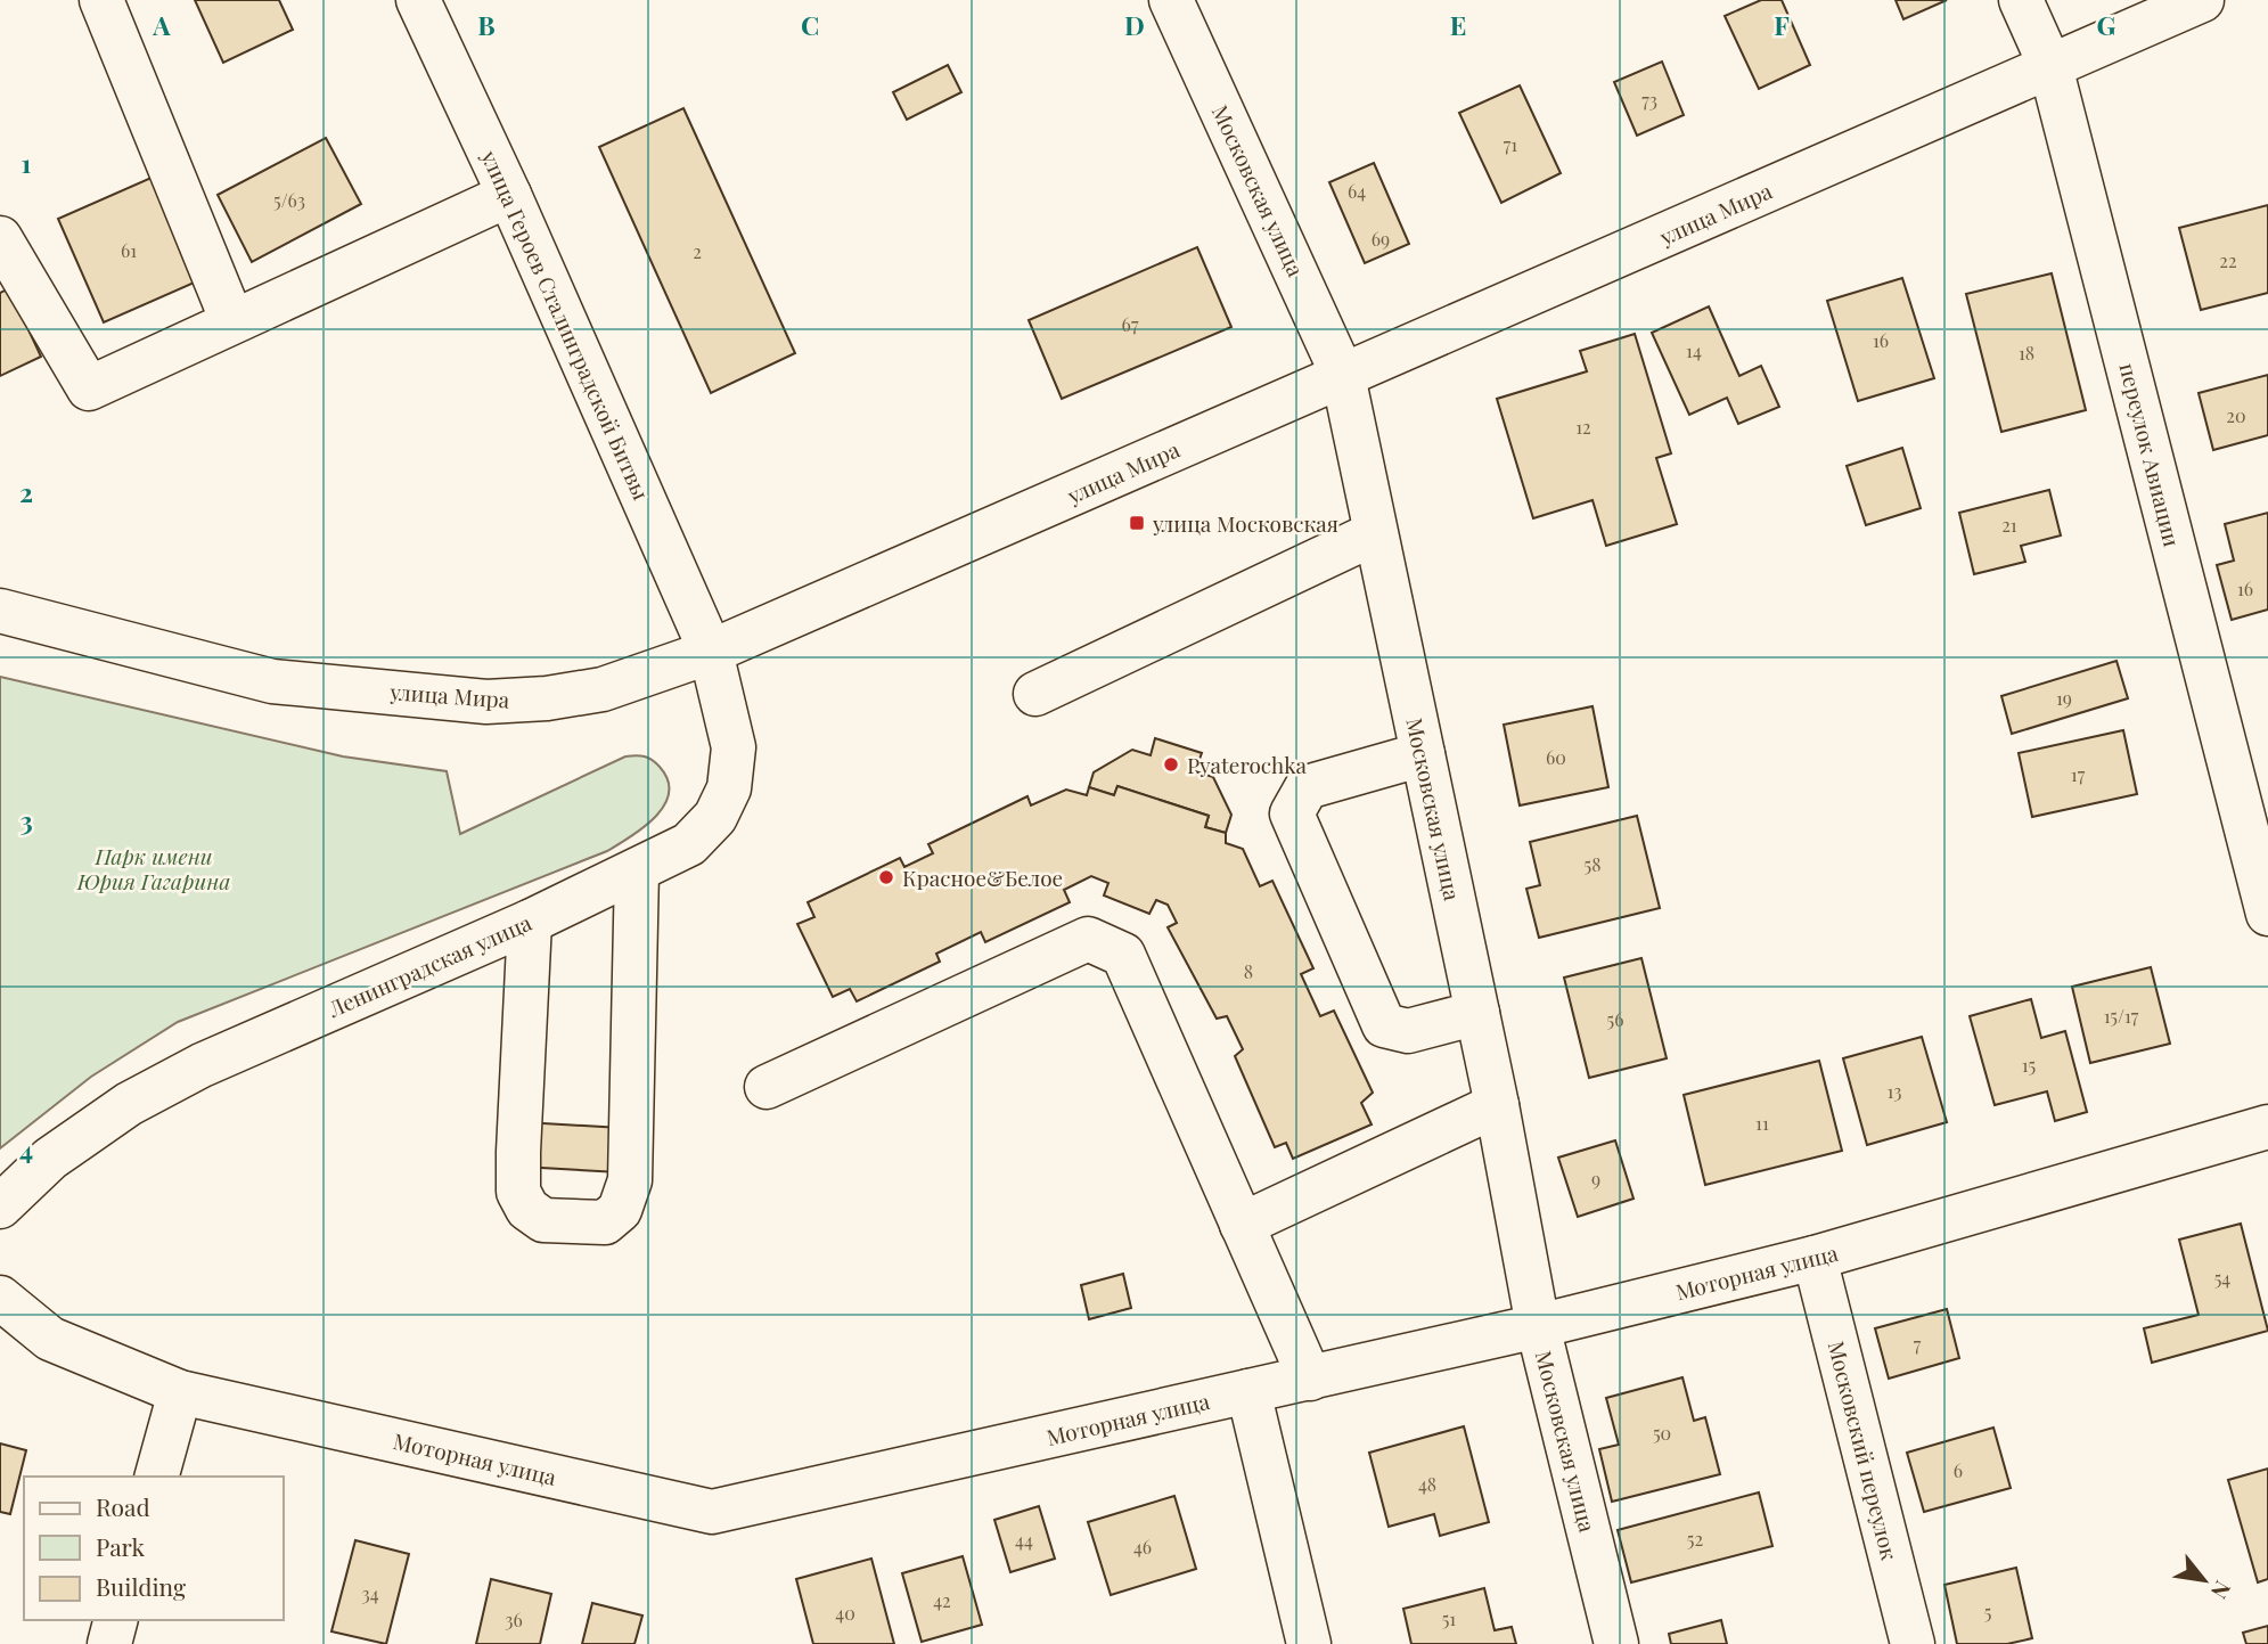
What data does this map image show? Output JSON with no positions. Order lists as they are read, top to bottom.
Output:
{
  "streets": {
    "street": [
      "Московская улица",
      "улица Мира",
      "улица Героев Сталинградской Битвы",
      "переулок Авиации",
      "Ленинградская улица",
      "Моторная улица",
      "Московский переулок"
    ]
  },
  "crossings": [
    ["Московская улица", "улица Мира"],
    ["Московская улица", "Моторная улица"],
    ["улица Мира", "улица Героев Сталинградской Битвы"],
    ["улица Мира", "переулок Авиации"],
    ["улица Мира", "Ленинградская улица"],
    ["улица Героев Сталинградской Битвы", "Ленинградская улица"],
    ["Моторная улица", "Московский переулок"]
  ],
  "parks": ["Парк имени Юрия Гагарина"],
  "places": {
    "transit": ["улица Московская"],
    "other": ["Pyaterochka", "Красное&Белое"]
  },
  "house_numbers": [
    "73",
    "71",
    "64",
    "5/63",
    "69",
    "61",
    "2",
    "22",
    "67",
    "16",
    "14",
    "18",
    "20",
    "12",
    "21",
    "16",
    "19",
    "60",
    "17",
    "58",
    "8",
    "15/17",
    "56",
    "15",
    "13",
    "11",
    "9",
    "54",
    "7",
    "50",
    "6",
    "48",
    "52",
    "44",
    "46",
    "34",
    "42",
    "5",
    "40",
    "51",
    "36"
  ],
  "legend": ["Road", "Park", "Building"],
  "north": "bottom right",
  "grid": {
    "columns": [
      "A",
      "B",
      "C",
      "D",
      "E",
      "F",
      "G"
    ],
    "rows": [
      "1",
      "2",
      "3",
      "4"
    ]
  }
}
